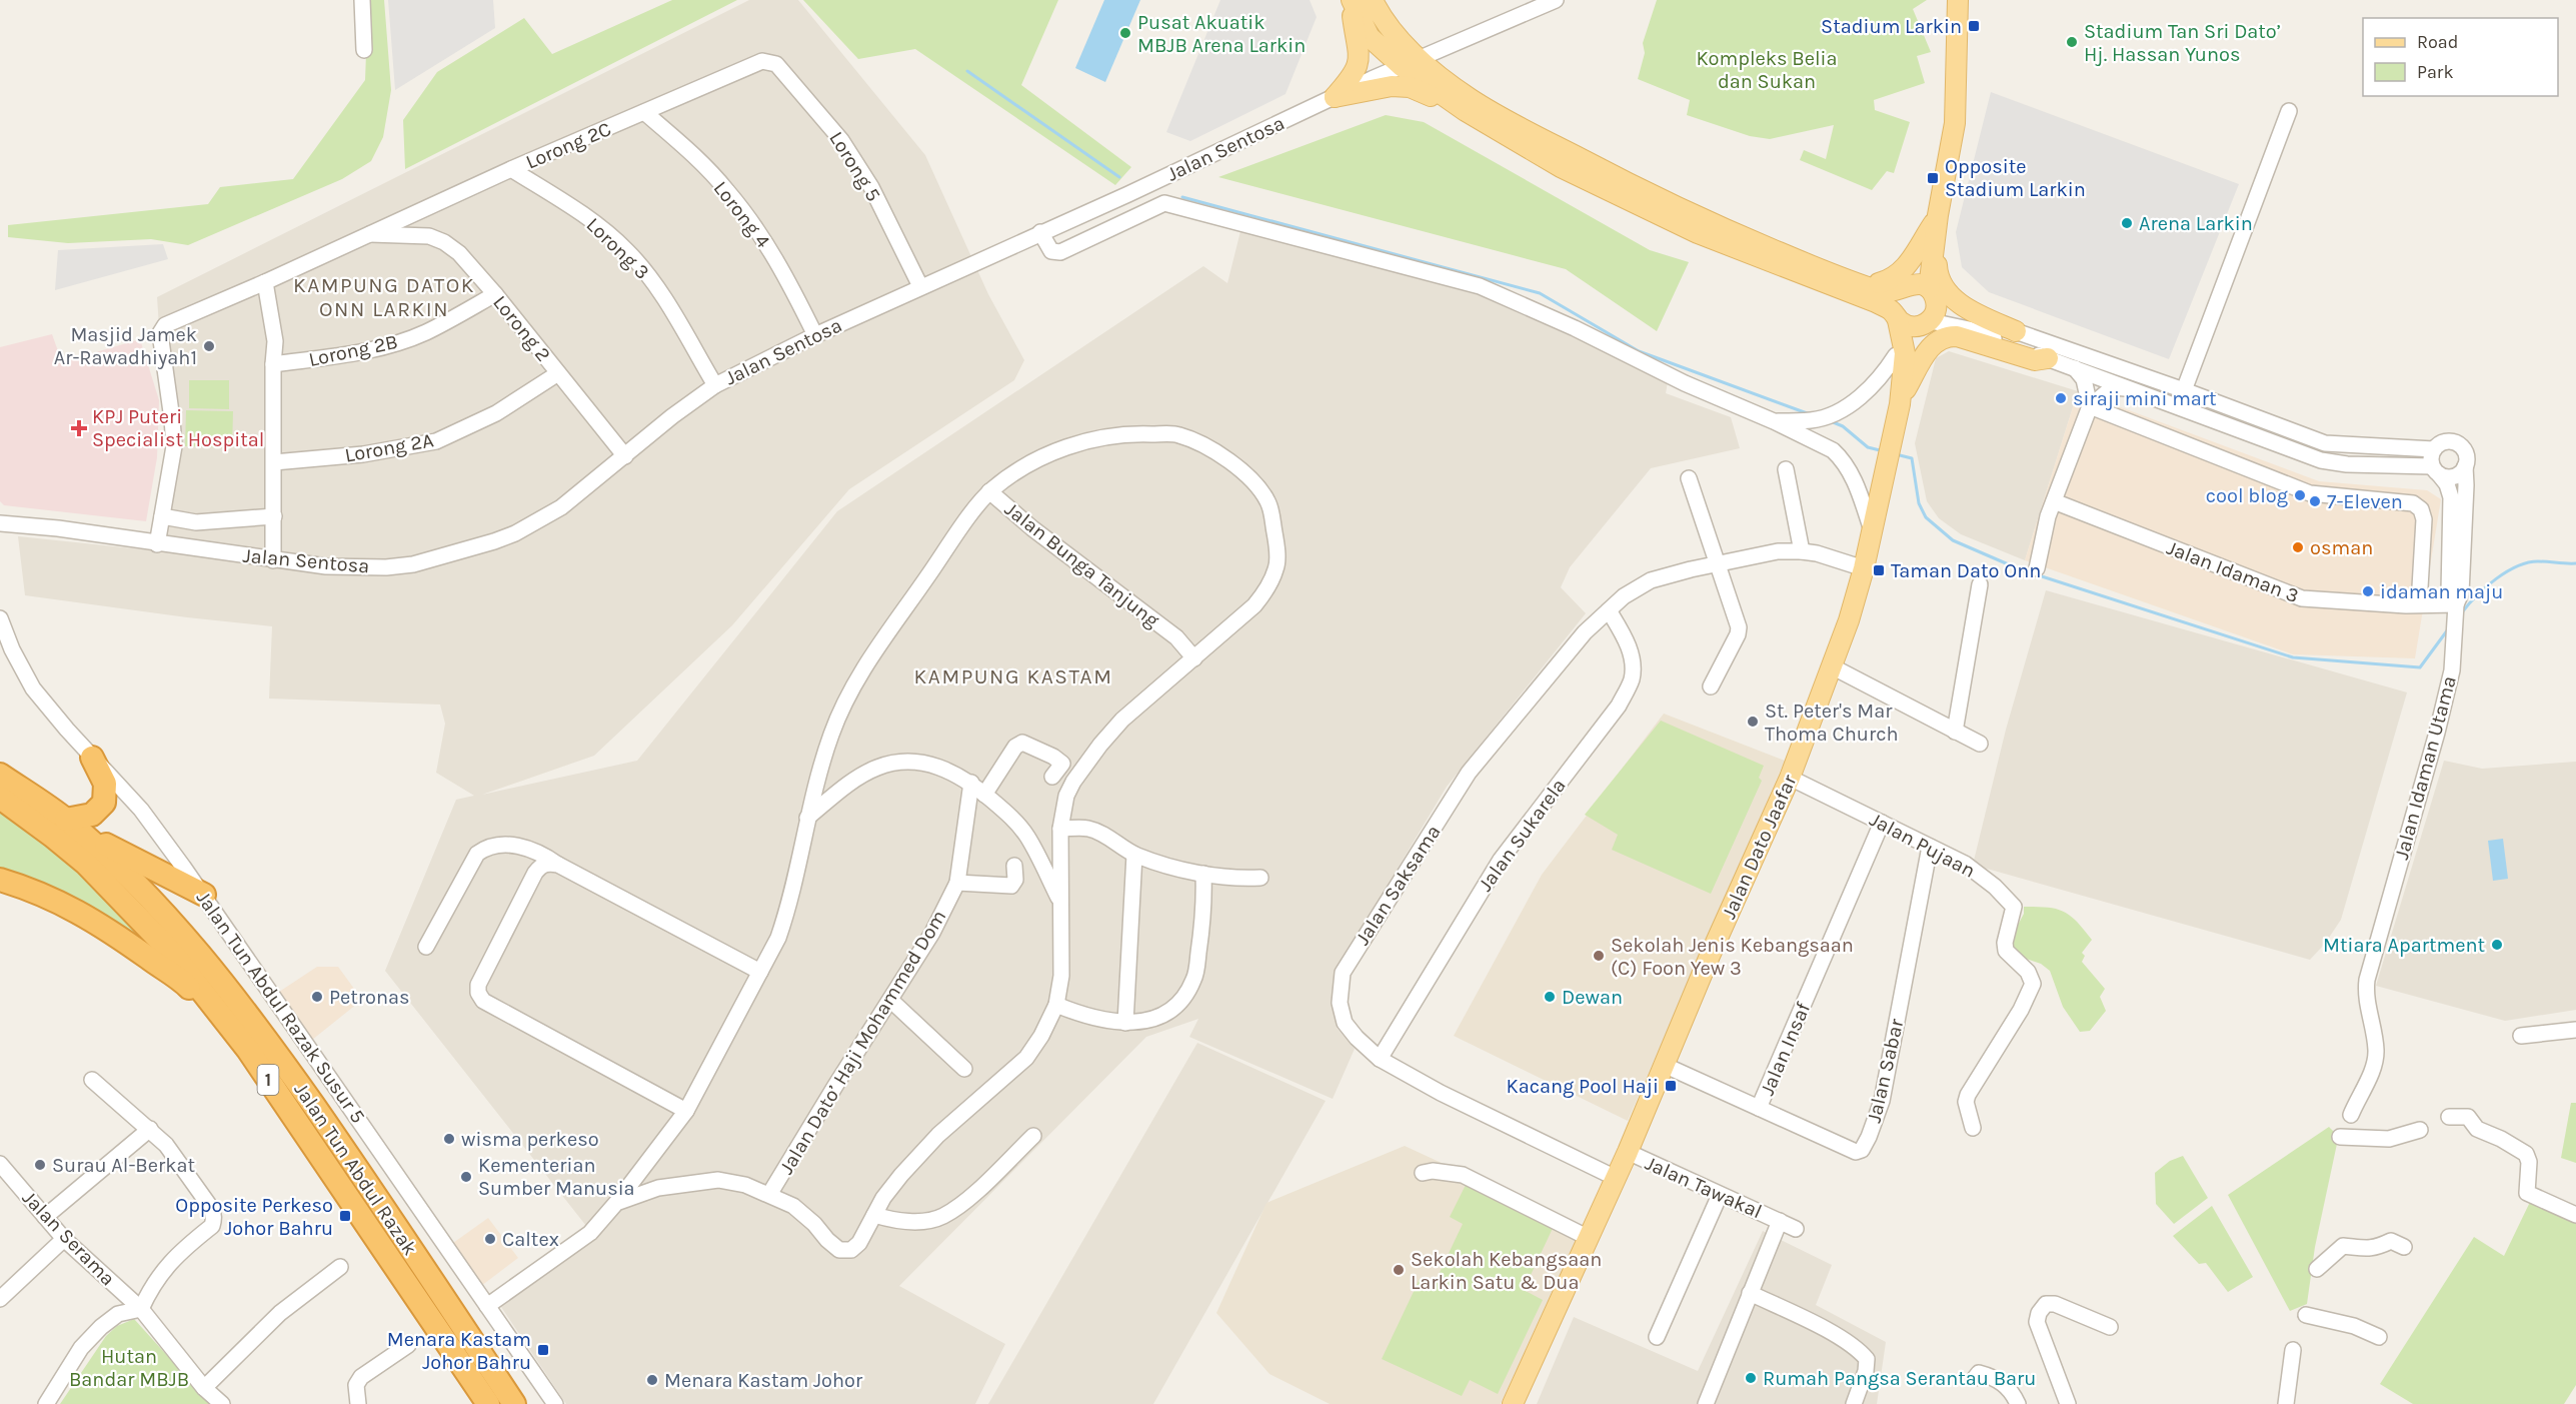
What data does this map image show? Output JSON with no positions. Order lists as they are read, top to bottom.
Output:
{
  "streets": {
    "highway": ["1", "Jalan Tun Abdul Razak"],
    "main road": ["Jalan Dato Jaafar"],
    "street": [
      "Lorong 2C",
      "Jalan Sentosa",
      "Lorong 5",
      "Lorong 4",
      "Lorong 3",
      "Lorong 2",
      "Lorong 2B",
      "Lorong 2A",
      "Jalan Bunga Tanjung",
      "Jalan Idaman 3",
      "Jalan Idaman Utama",
      "Jalan Sukarela",
      "Jalan Pujaan",
      "Jalan Saksama",
      "Jalan Tun Abdul Razak Susur 5",
      "Jalan Dato’ Haji Mohammed Dom",
      "Jalan Insaf",
      "Jalan Sabar",
      "Jalan Tawakal",
      "Jalan Serama"
    ]
  },
  "crossings": [
    ["Lorong 2C", "Lorong 5"],
    ["Lorong 2C", "Lorong 4"],
    ["Lorong 2C", "Lorong 3"],
    ["Lorong 2C", "Lorong 2"],
    ["Jalan Sentosa", "Lorong 5"],
    ["Jalan Sentosa", "Lorong 4"],
    ["Jalan Sentosa", "Lorong 3"],
    ["Jalan Sentosa", "Lorong 2"],
    ["Lorong 2", "Lorong 2B"],
    ["Lorong 2", "Lorong 2A"],
    ["Jalan Idaman 3", "Jalan Idaman Utama"],
    ["Jalan Idaman Utama", "Jalan Dato Jaafar"],
    ["Jalan Sukarela", "Jalan Saksama"],
    ["Jalan Pujaan", "Jalan Dato Jaafar"],
    ["Jalan Pujaan", "Jalan Insaf"],
    ["Jalan Pujaan", "Jalan Sabar"],
    ["Jalan Dato Jaafar", "Jalan Saksama"],
    ["Jalan Dato Jaafar", "Jalan Sabar"],
    ["Jalan Dato Jaafar", "Jalan Tawakal"],
    ["Jalan Insaf", "Jalan Sabar"]
  ],
  "districts": ["KAMPUNG DATOK ONN LARKIN", "KAMPUNG KASTAM"],
  "parks": ["Kompleks Belia dan Sukan", "Hutan Bandar MBJB"],
  "places": {
    "transit": [
      "Stadium Larkin",
      "Opposite Stadium Larkin",
      "Taman Dato Onn",
      "Kacang Pool Haji",
      "Opposite Perkeso Johor Bahru",
      "Menara Kastam Johor Bahru"
    ],
    "other": [
      "Pusat Akuatik MBJB Arena Larkin",
      "Stadium Tan Sri Dato’ Hj. Hassan Yunos",
      "Arena Larkin",
      "Masjid Jamek Ar-Rawadhiyah1",
      "siraji mini mart",
      "cool blog",
      "7-Eleven",
      "osman",
      "idaman maju",
      "St. Peter's Mar Thoma Church",
      "Mtiara Apartment",
      "Sekolah Jenis Kebangsaan (C) Foon Yew 3",
      "Petronas",
      "Dewan",
      "wisma perkeso",
      "Surau Al-Berkat",
      "Kementerian Sumber Manusia",
      "Caltex",
      "Sekolah Kebangsaan Larkin Satu & Dua",
      "Rumah Pangsa Serantau Baru",
      "Menara Kastam Johor"
    ],
    "health": ["KPJ Puteri Specialist Hospital"]
  },
  "legend": ["Road", "Park"]
}
